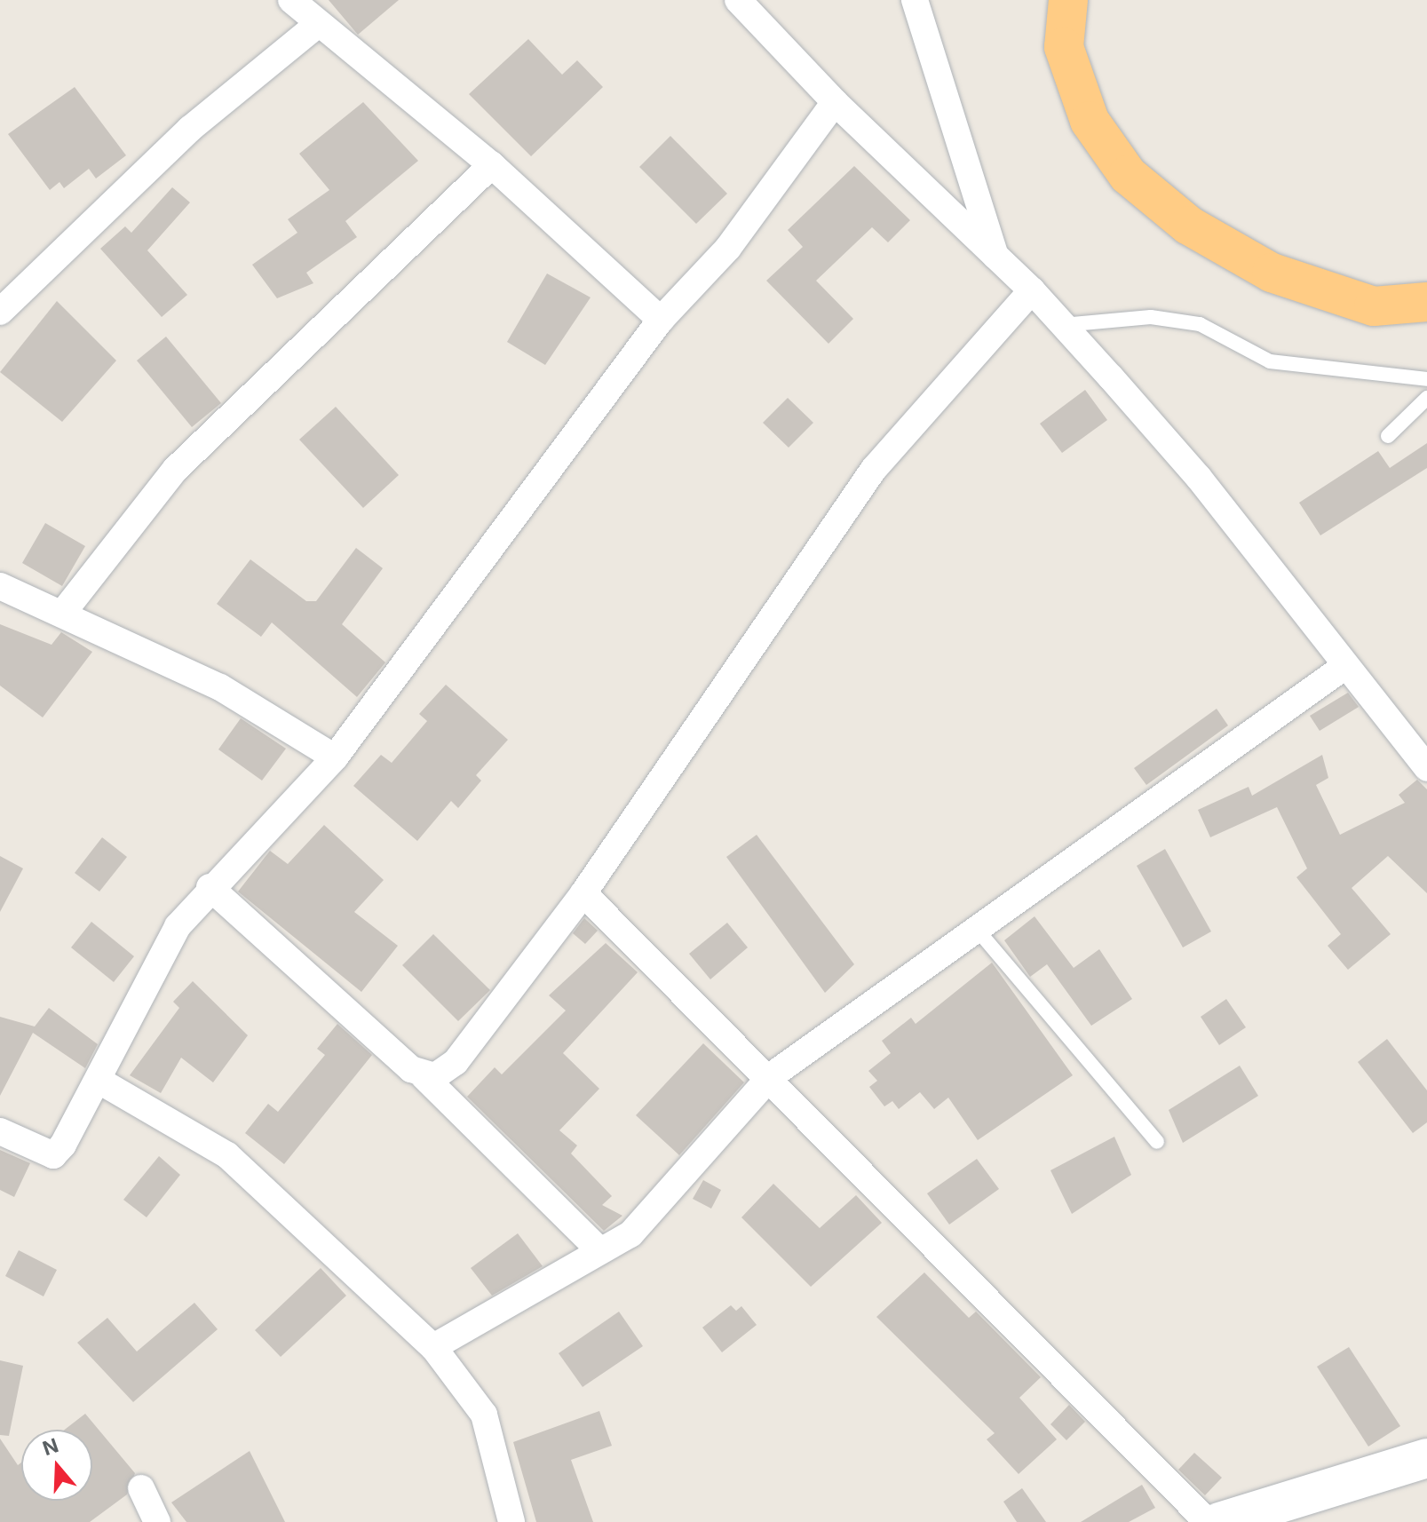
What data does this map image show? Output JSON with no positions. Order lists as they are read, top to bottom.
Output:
{
  "north": "top"
}
